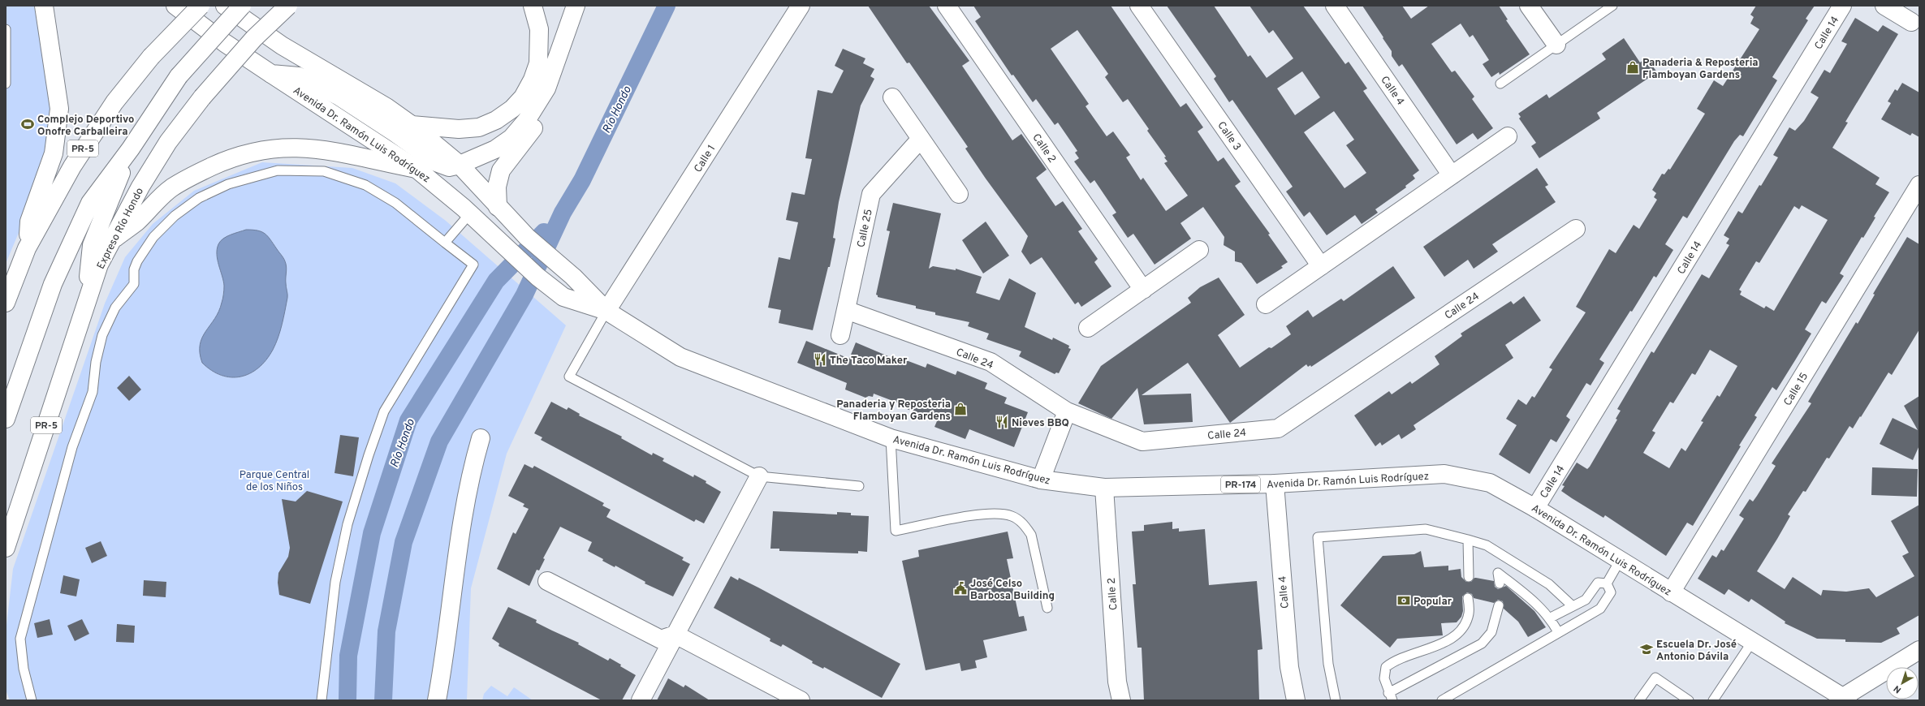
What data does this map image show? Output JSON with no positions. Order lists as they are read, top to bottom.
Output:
{
  "streets": {
    "main road": [
      "Calle 14",
      "Calle 4",
      "Avenida Dr. Ramón Luis Rodríguez",
      "Calle 3",
      "Calle 2",
      "PR-5",
      "Calle 1",
      "Expreso Río Hondo",
      "Calle 25",
      "Calle 24",
      "Calle 15",
      "PR-174"
    ]
  },
  "crossings": [
    ["Calle 14", "Avenida Dr. Ramón Luis Rodríguez"],
    ["Calle 4", "Avenida Dr. Ramón Luis Rodríguez"],
    ["Avenida Dr. Ramón Luis Rodríguez", "Calle 2"],
    ["Avenida Dr. Ramón Luis Rodríguez", "Calle 1"],
    ["Avenida Dr. Ramón Luis Rodríguez", "Calle 15"],
    ["Calle 25", "Calle 24"]
  ],
  "water": ["Río Hondo"],
  "parks": ["Parque Central de los Niños"],
  "places": {
    "shop": ["Panaderia & Reposteria Flamboyan Gardens", "Panaderia y Reposteria Flamboyan Gardens"],
    "sports": ["Complejo Deportivo Onofre Carballeira"],
    "restaurant": ["The Taco Maker", "Nieves BBQ"],
    "public building": ["José Celso Barbosa Building"],
    "bank": ["Popular"],
    "school or university": ["Escuela Dr. José Antonio Dávila"]
  },
  "north": "bottom left"
}
